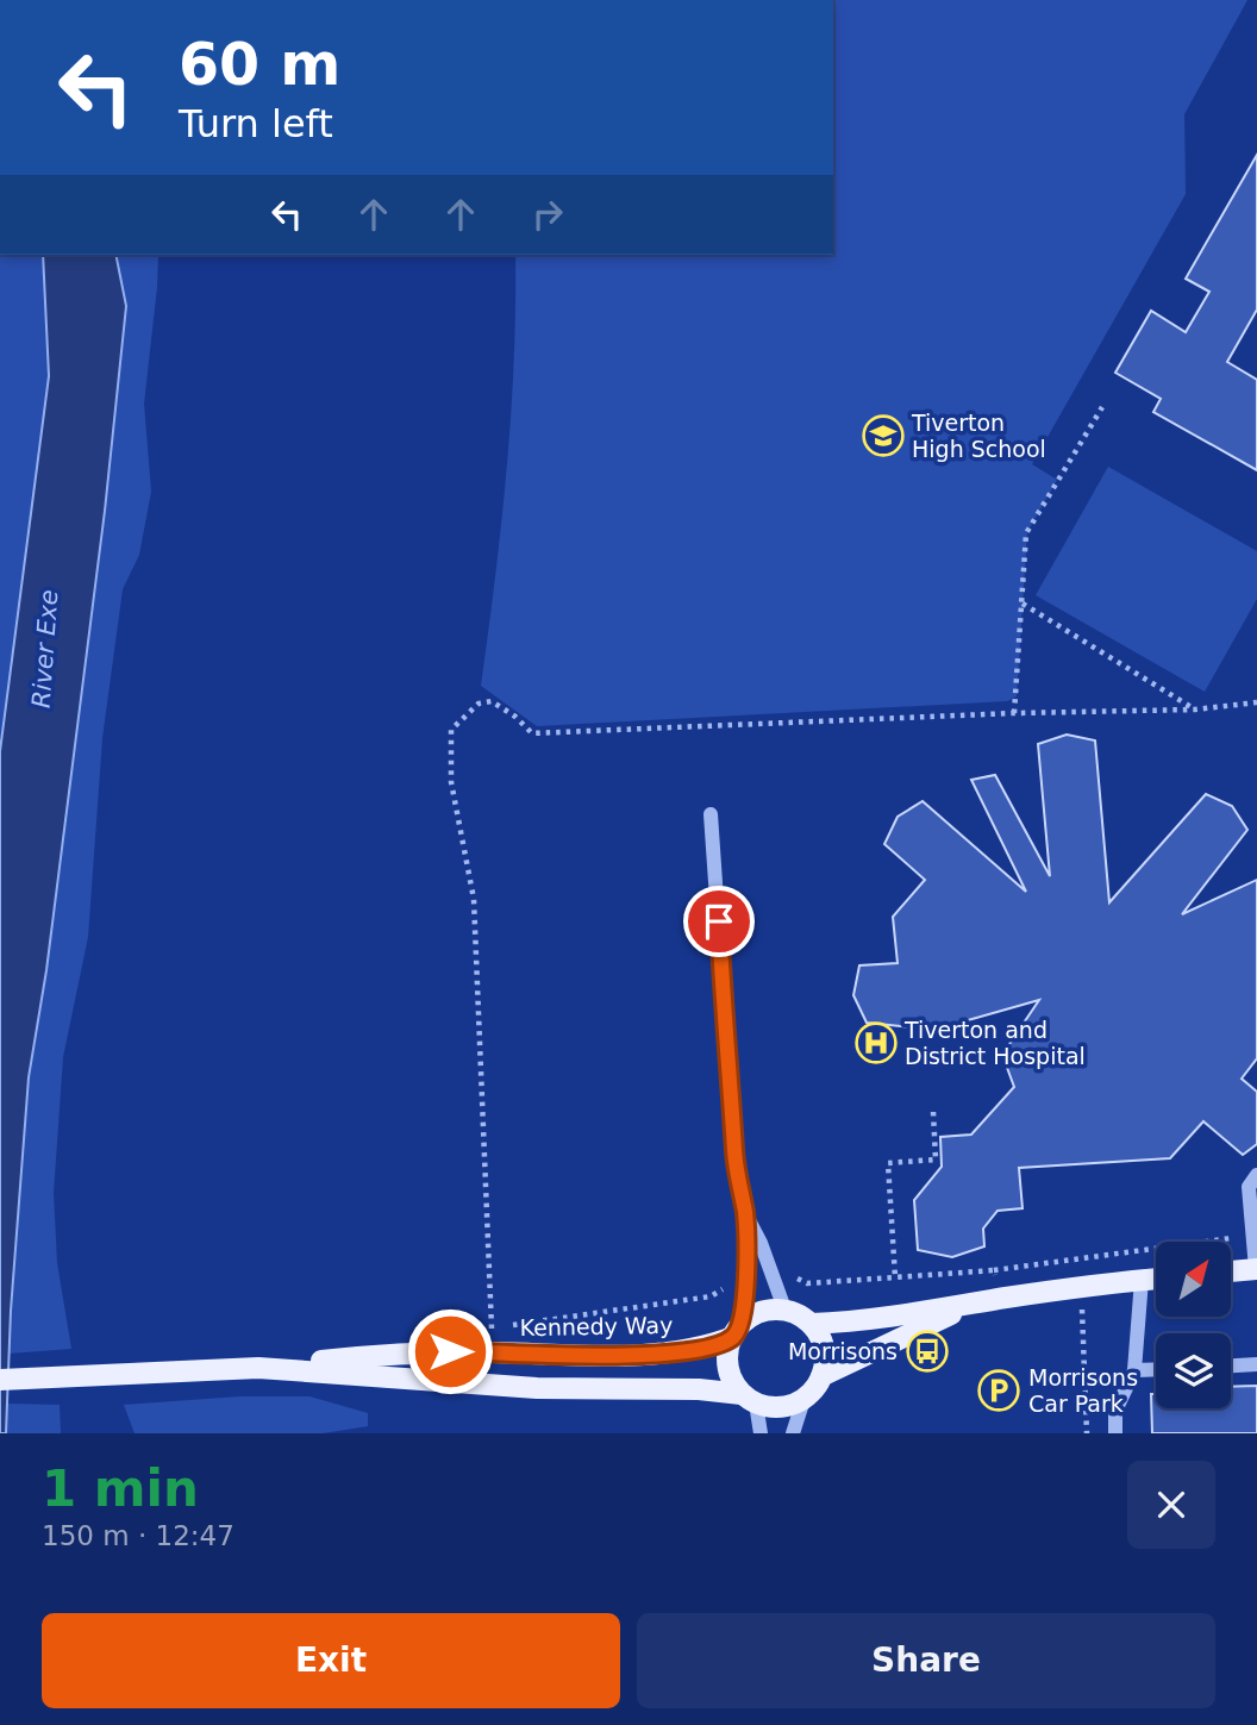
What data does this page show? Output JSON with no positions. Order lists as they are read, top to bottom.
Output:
{
  "streets": {
    "main road": ["Kennedy Way"]
  },
  "water": ["River Exe"],
  "places": {
    "school or university": ["Tiverton High School"],
    "hospital": ["Tiverton and District Hospital"],
    "bus stop": ["Morrisons"],
    "parking": ["Morrisons Car Park"]
  },
  "north": "top right",
  "page": {
    "turn": ["60 m", "Turn left"],
    "heading": ["1 min", "150 m · 12:47"],
    "buttons": ["Exit", "Share"]
  }
}
